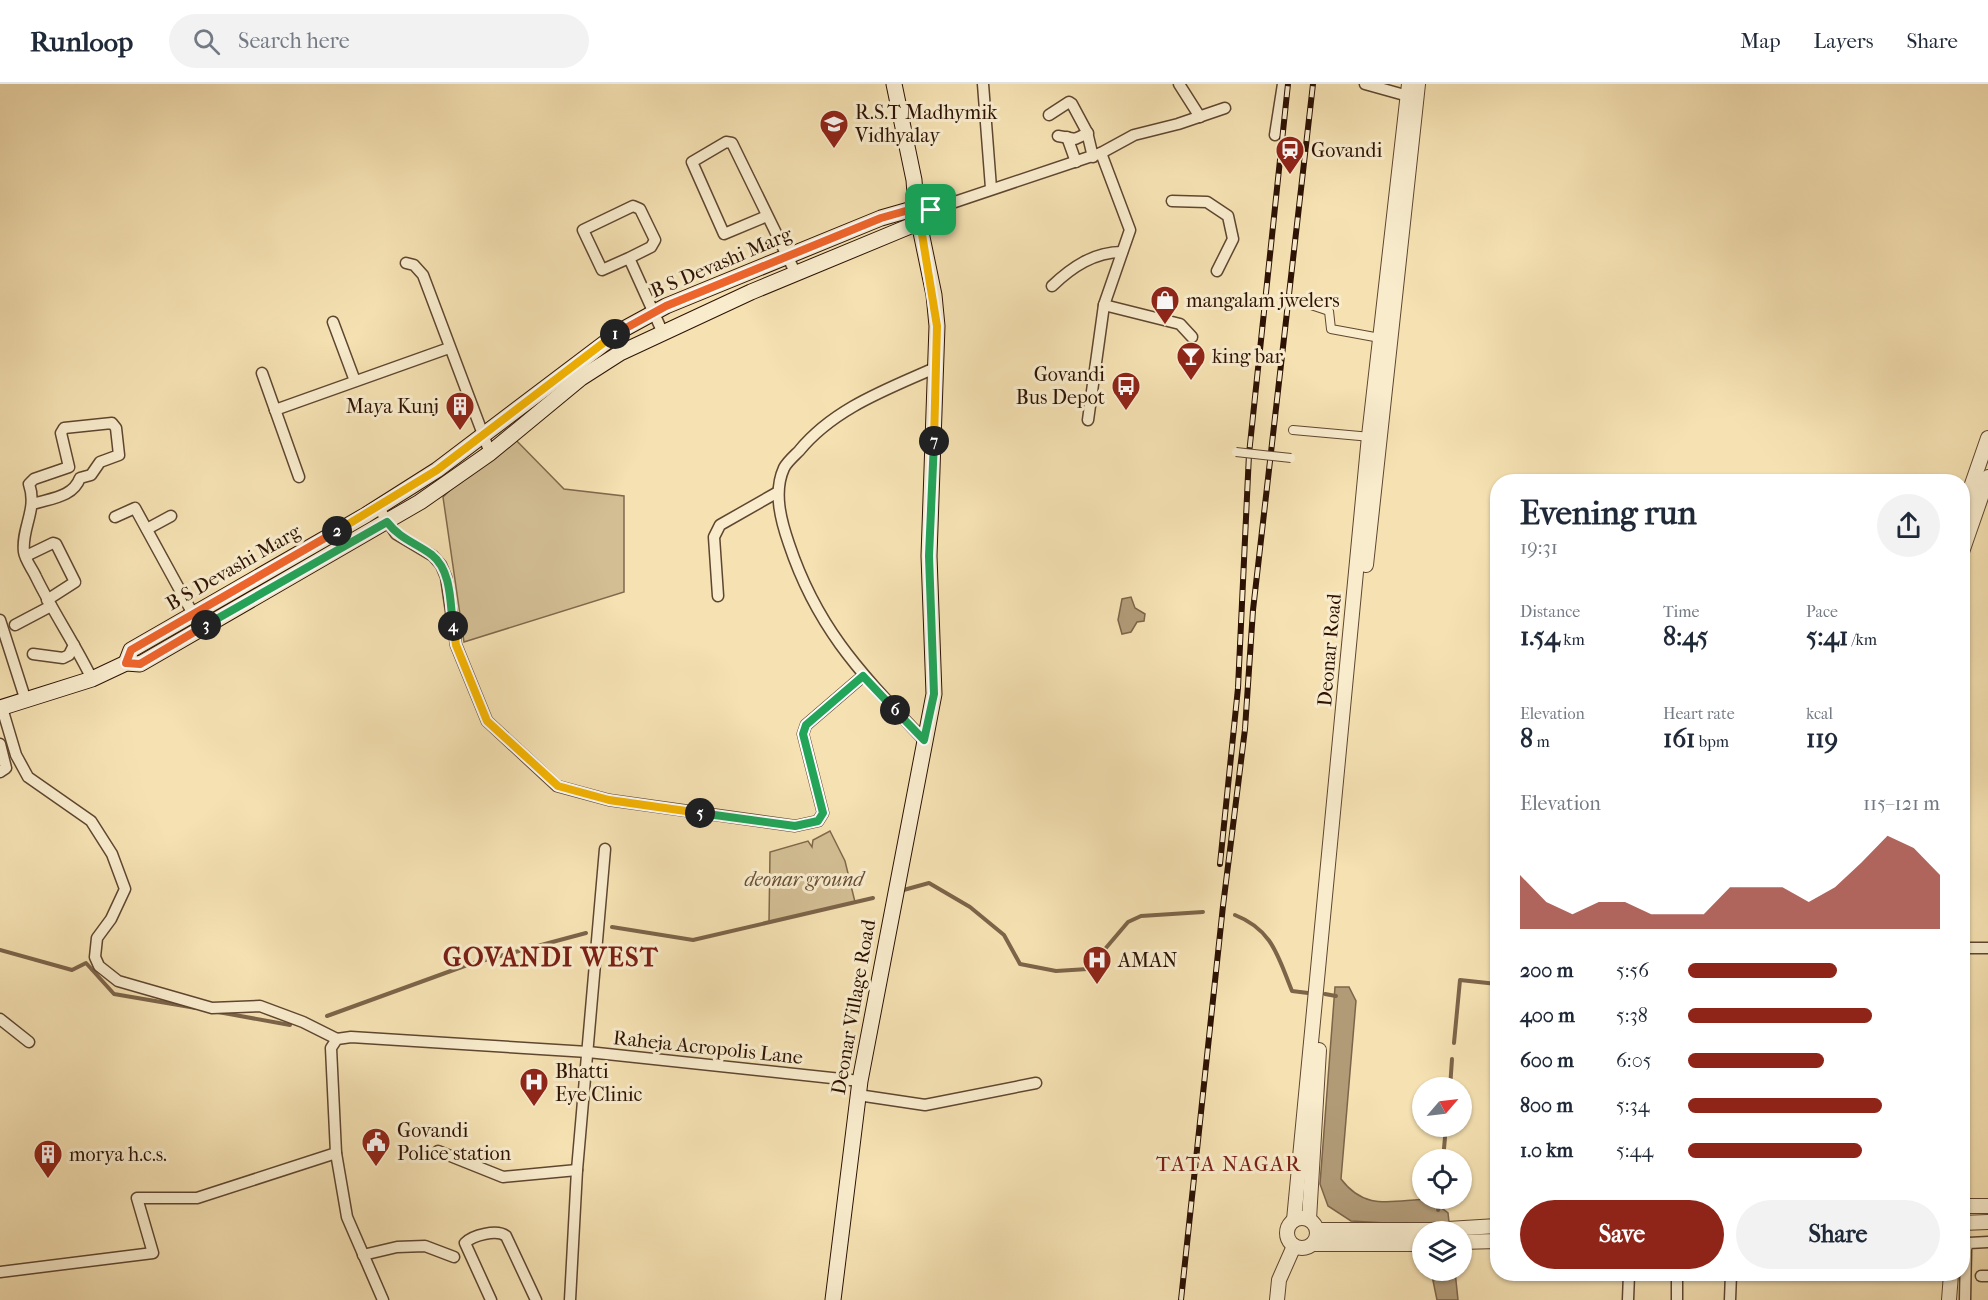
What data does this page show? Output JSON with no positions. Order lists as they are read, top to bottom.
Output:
{
  "streets": {
    "main road": ["B S Devashi Marg", "Deonar Village Road"],
    "street": ["Deonar Road", "Raheja Acropolis Lane"]
  },
  "crossings": [
    ["B S Devashi Marg", "Deonar Village Road"],
    ["Deonar Village Road", "Raheja Acropolis Lane"]
  ],
  "districts": ["GOVANDI WEST", "TATA NAGAR"],
  "parks": ["deonar ground"],
  "places": {
    "school or university": ["R.S.T Madhymik Vidhyalay"],
    "station": ["Govandi"],
    "shop": ["mangalam jwelers"],
    "bar": ["king bar"],
    "bus stop": ["Govandi Bus Depot"],
    "building": ["Maya Kunj", "morya h.c.s."],
    "hospital": ["AMAN", "Bhatti Eye Clinic"],
    "public building": ["Govandi Police station"]
  },
  "north": "top right",
  "page": {
    "header": "Runloop",
    "search": "Search here",
    "nav": ["Map", "Layers", "Share"],
    "pins": [
      "1",
      "7",
      "2",
      "3",
      "4",
      "6",
      "5"
    ],
    "heading": ["Evening run", "19:31"],
    "stats": [
      ["Distance", "1.54 km"],
      ["Time", "8:45"],
      ["Pace", "5:41 /km"],
      ["Elevation", "8 m"],
      ["Heart rate", "161 bpm"],
      ["kcal", "119"]
    ],
    "chart": ["Elevation", "115–121 m"],
    "list": [
      {
        "name": "200 m",
        "note": "5:56"
      },
      {
        "name": "400 m",
        "note": "5:38"
      },
      {
        "name": "600 m",
        "note": "6:05"
      },
      {
        "name": "800 m",
        "note": "5:34"
      },
      {
        "name": "1.0 km",
        "note": "5:44"
      }
    ],
    "buttons": ["Save", "Share"]
  }
}
